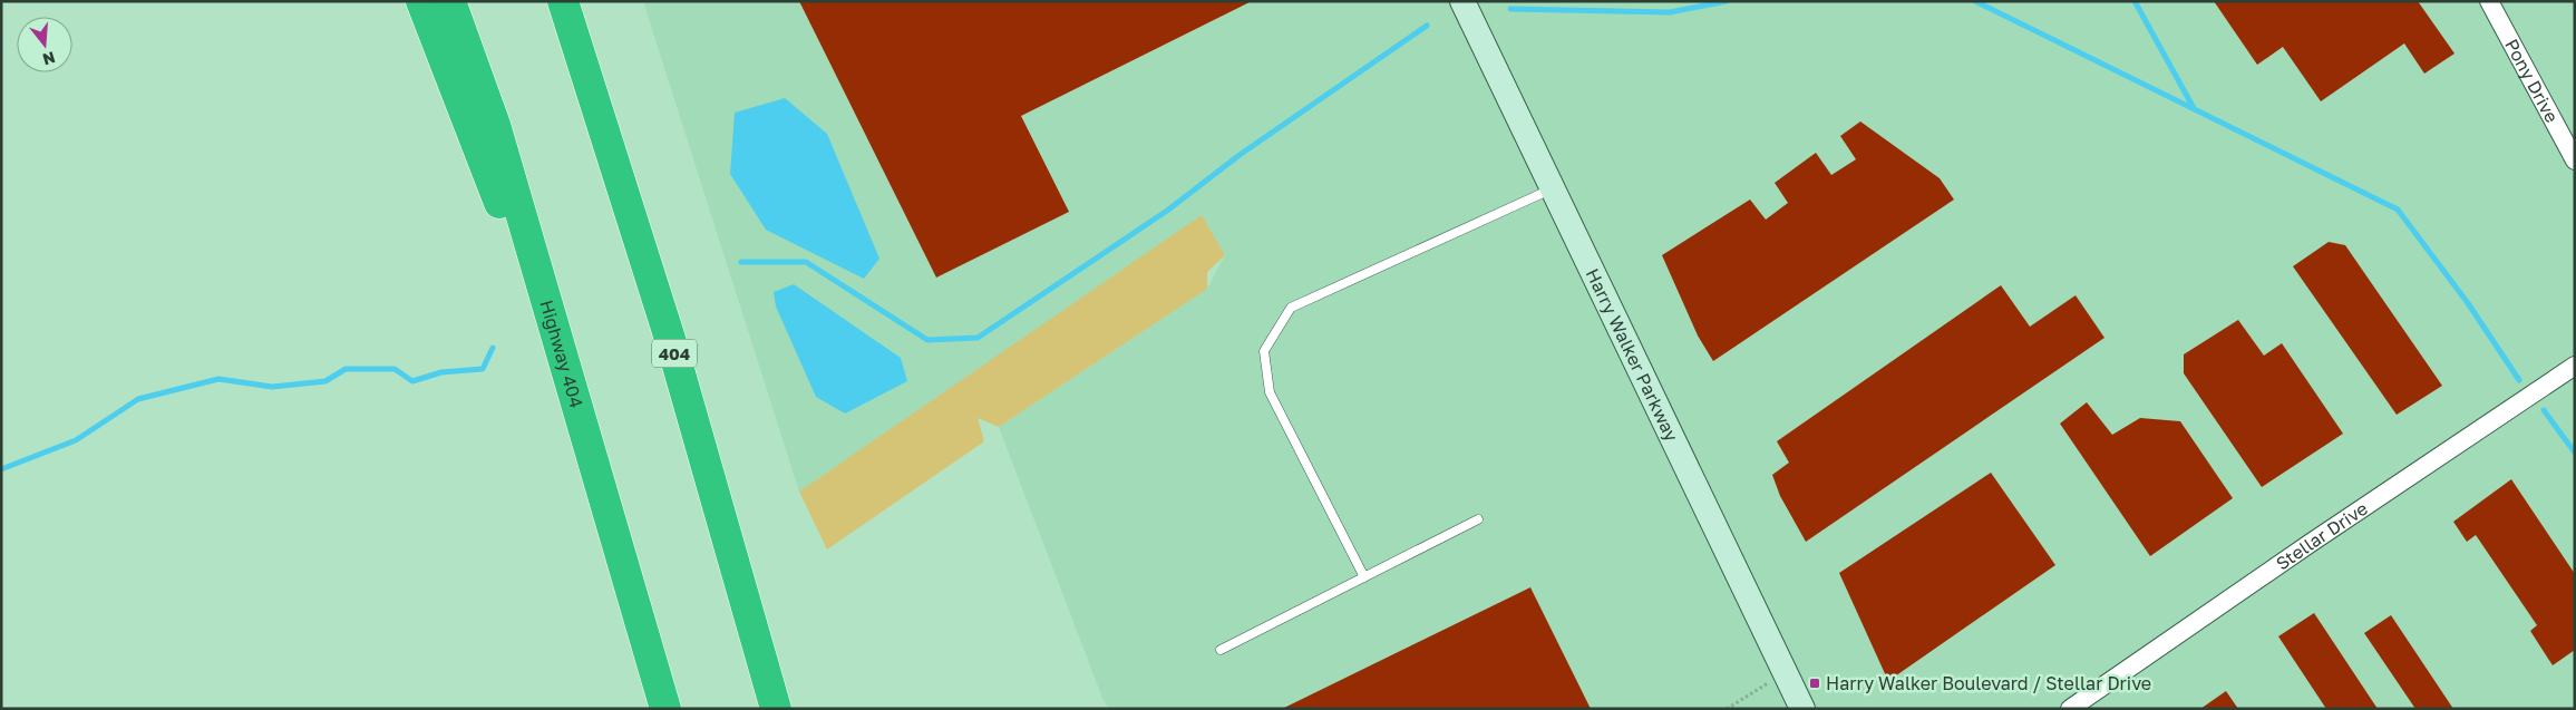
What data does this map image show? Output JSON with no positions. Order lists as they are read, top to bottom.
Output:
{
  "streets": {
    "highway": ["404", "Highway 404"],
    "street": ["Pony Drive", "Harry Walker Parkway", "Stellar Drive"]
  },
  "places": {
    "transit": ["Harry Walker Boulevard / Stellar Drive"]
  },
  "north": "bottom"
}
